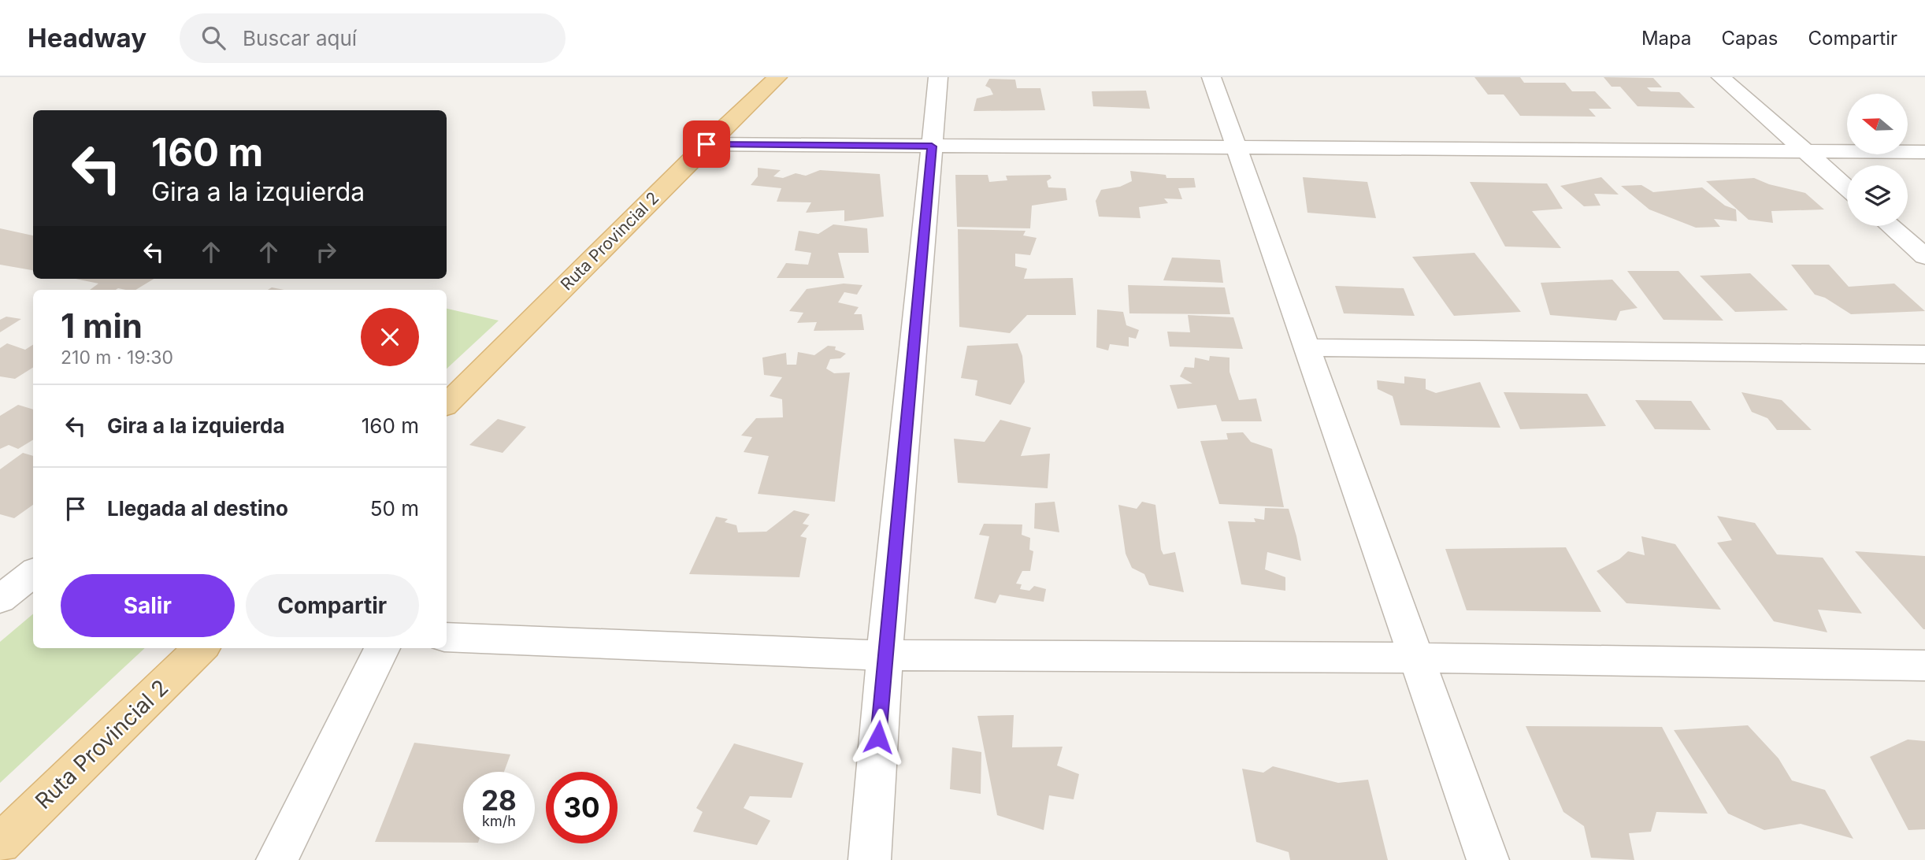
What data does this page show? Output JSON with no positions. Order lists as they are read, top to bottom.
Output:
{
  "streets": {
    "main road": ["Ruta Provincial 2"]
  },
  "north": "left",
  "page": {
    "header": "Headway",
    "search": "Buscar aquí",
    "nav": ["Mapa", "Capas", "Compartir"],
    "turn": ["160 m", "Gira a la izquierda"],
    "heading": ["1 min", "210 m · 19:30"],
    "list": [
      {
        "name": "Gira a la izquierda",
        "value": "160 m"
      },
      {
        "name": "Llegada al destino",
        "value": "50 m"
      }
    ],
    "buttons": ["Salir", "Compartir"],
    "speed": "28 km/h",
    "limit": "30"
  }
}
